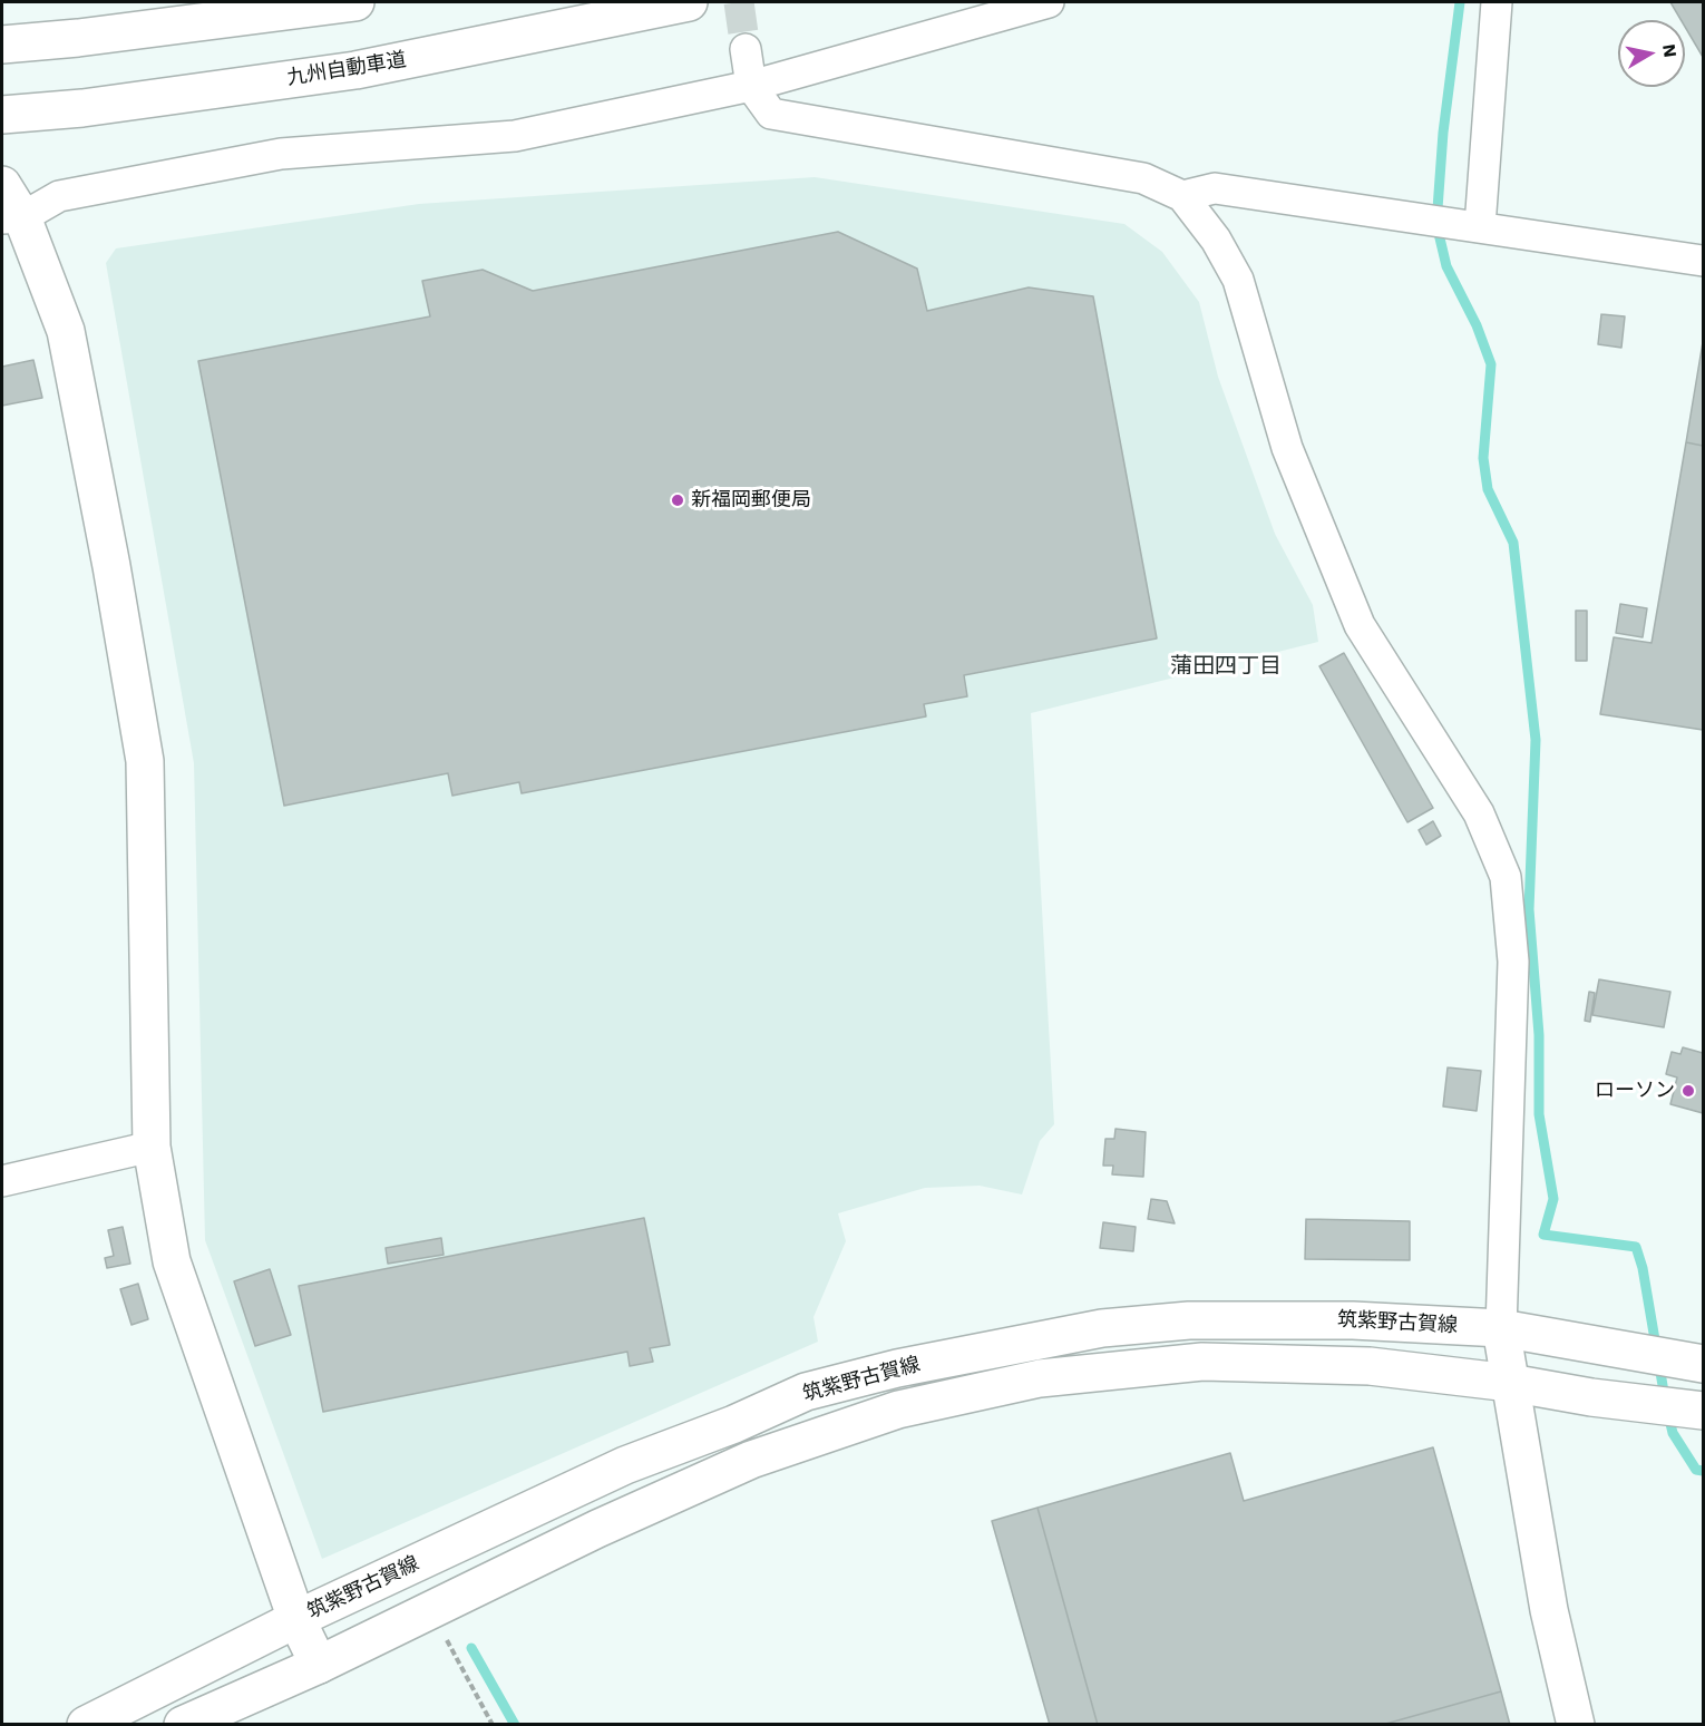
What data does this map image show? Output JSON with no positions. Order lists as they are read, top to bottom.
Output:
{
  "streets": {
    "main road": ["九州自動車道", "筑紫野古賀線"]
  },
  "districts": ["蒲田四丁目"],
  "places": ["新福岡郵便局", "ローソン"],
  "north": "right"
}
